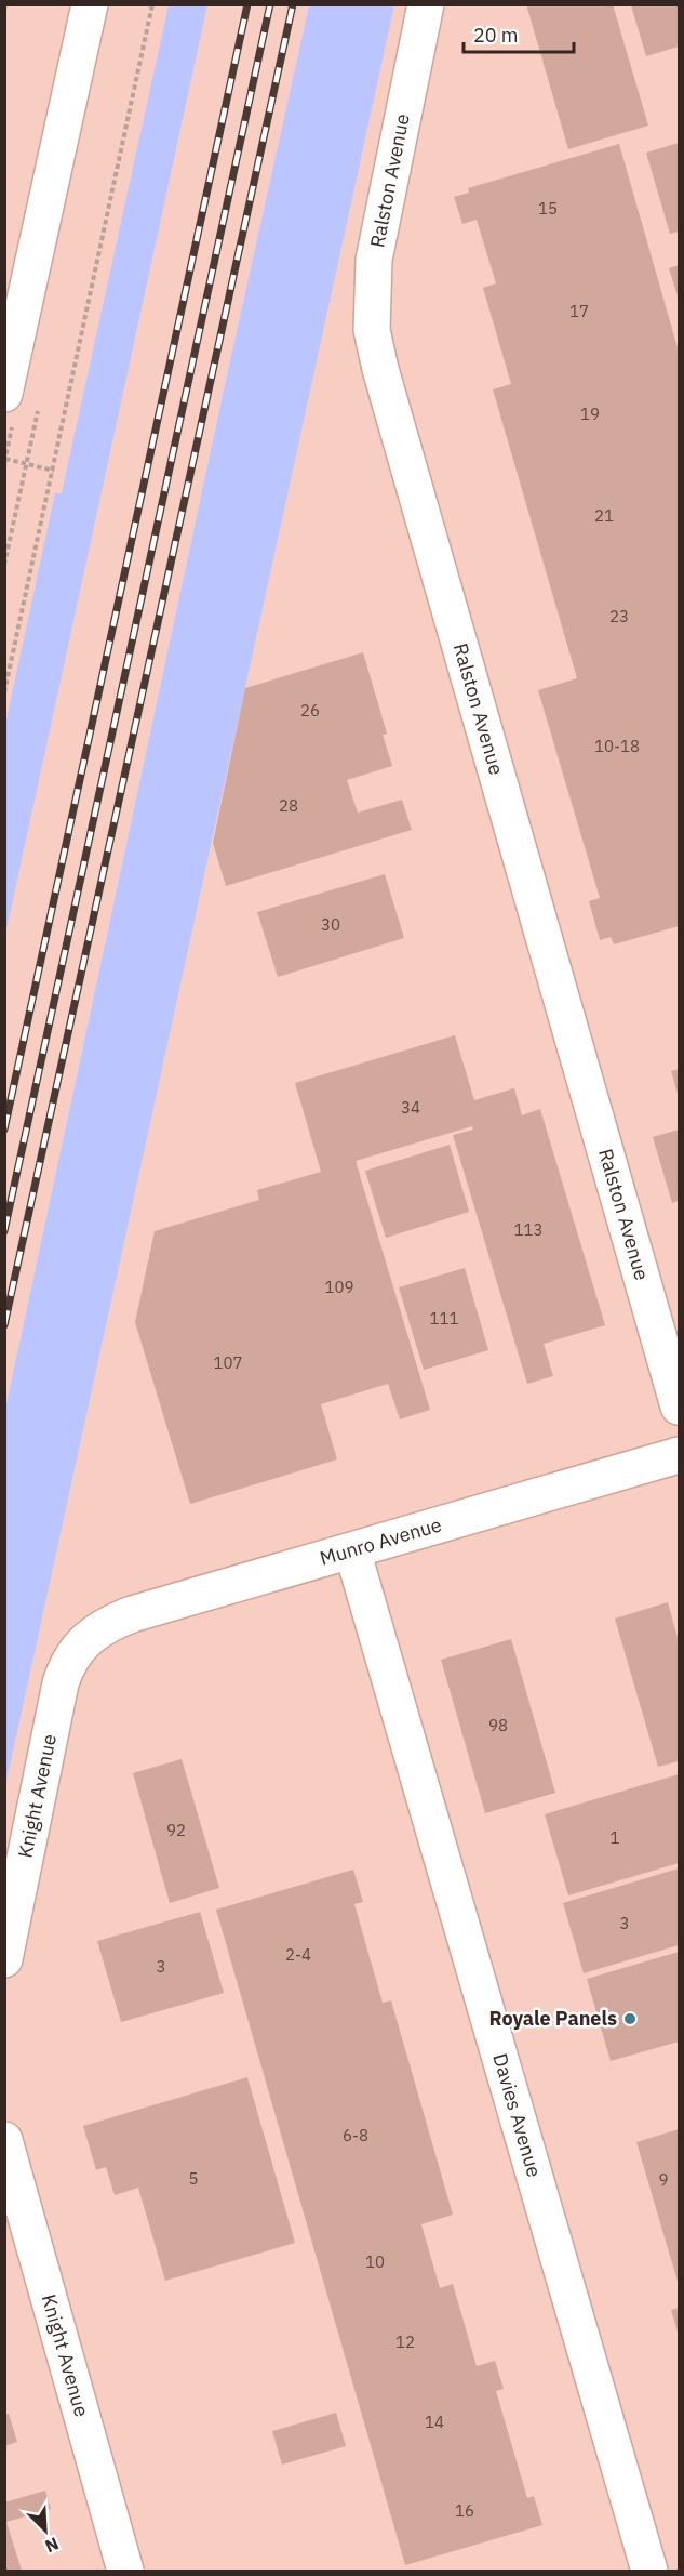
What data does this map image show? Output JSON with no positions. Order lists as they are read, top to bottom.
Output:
{
  "streets": {
    "street": [
      "Ralston Avenue",
      "Munro Avenue",
      "Knight Avenue",
      "Davies Avenue"
    ]
  },
  "crossings": [
    ["Munro Avenue", "Knight Avenue"],
    ["Munro Avenue", "Davies Avenue"]
  ],
  "places": ["Royale Panels"],
  "house_numbers": [
    "15",
    "17",
    "19",
    "21",
    "23",
    "26",
    "10-18",
    "28",
    "30",
    "34",
    "113",
    "109",
    "111",
    "107",
    "98",
    "92",
    "1",
    "3",
    "2-4",
    "3",
    "6-8",
    "5",
    "9",
    "10",
    "12",
    "14",
    "16"
  ],
  "scale_bar": "20 m",
  "north": "bottom right"
}
